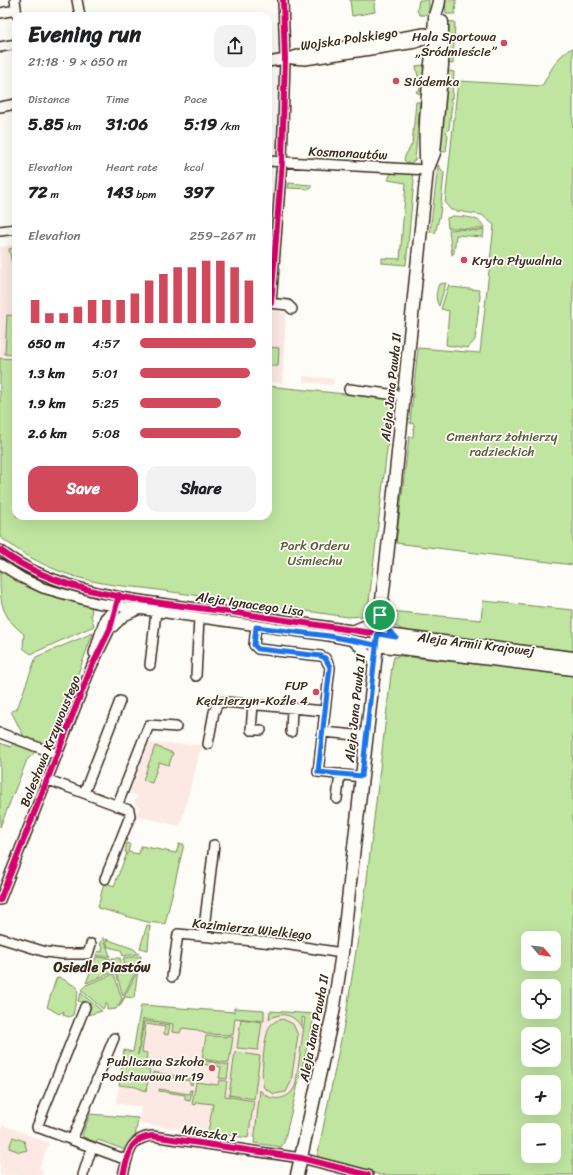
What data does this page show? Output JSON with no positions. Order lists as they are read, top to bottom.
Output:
{
  "streets": {
    "main road": ["Aleja Jana Pawła II", "Aleja Armii Krajowej"],
    "street": [
      "Wojska Polskiego",
      "Kosmonautów",
      "Aleja Ignacego Lisa",
      "Bolesława Krzywoustego",
      "Kazimierza Wielkiego",
      "Mieszka I"
    ]
  },
  "crossings": [
    ["Wojska Polskiego", "Aleja Jana Pawła II"],
    ["Kosmonautów", "Aleja Jana Pawła II"],
    ["Aleja Jana Pawła II", "Aleja Ignacego Lisa"],
    ["Aleja Jana Pawła II", "Aleja Armii Krajowej"],
    ["Aleja Jana Pawła II", "Kazimierza Wielkiego"],
    ["Aleja Jana Pawła II", "Mieszka I"],
    ["Aleja Ignacego Lisa", "Aleja Armii Krajowej"],
    ["Aleja Ignacego Lisa", "Bolesława Krzywoustego"]
  ],
  "districts": ["Osiedle Piastów"],
  "parks": ["Cmentarz żołnierzy radzieckich", "Park Orderu Uśmiechu"],
  "places": [
    "Hala Sportowa „Śródmieście”",
    "Siódemka",
    "Kryta Pływalnia",
    "FUP Kędzierzyn-Koźle 4",
    "Publiczna Szkoła Podstawowa nr 19"
  ],
  "north": "bottom right",
  "page": {
    "heading": ["Evening run", "21:18 · 9 × 650 m"],
    "stats": [
      ["Distance", "5.85 km"],
      ["Time", "31:06"],
      ["Pace", "5:19 /km"],
      ["Elevation", "72 m"],
      ["Heart rate", "143 bpm"],
      ["kcal", "397"]
    ],
    "chart": ["Elevation", "259–267 m"],
    "list": [
      {
        "name": "650 m",
        "note": "4:57"
      },
      {
        "name": "1.3 km",
        "note": "5:01"
      },
      {
        "name": "1.9 km",
        "note": "5:25"
      },
      {
        "name": "2.6 km",
        "note": "5:08"
      }
    ],
    "buttons": ["Save", "Share"],
    "map_buttons": ["+", "−"]
  }
}
